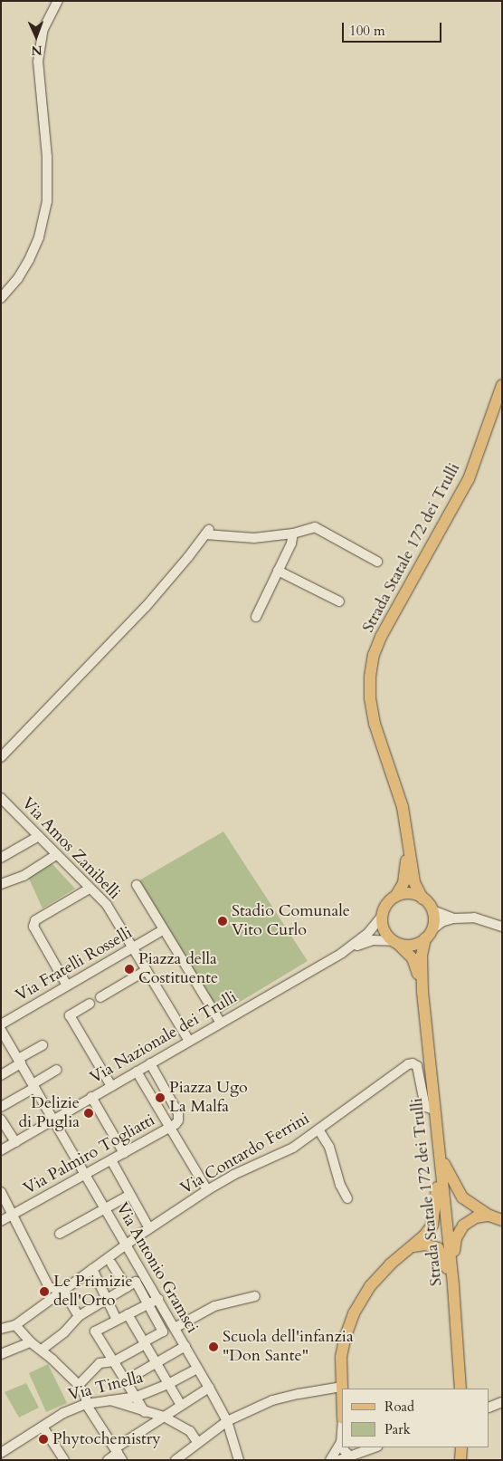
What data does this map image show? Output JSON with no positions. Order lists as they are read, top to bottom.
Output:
{
  "streets": {
    "main road": ["Strada Statale 172 dei Trulli"],
    "street": [
      "Via Amos Zanibelli",
      "Via Fratelli Rosselli",
      "Via Nazionale dei Trulli",
      "Via Contardo Ferrini",
      "Via Palmiro Togliatti",
      "Via Antonio Gramsci",
      "Via Tinella"
    ]
  },
  "crossings": [
    ["Strada Statale 172 dei Trulli", "Via Nazionale dei Trulli"],
    ["Strada Statale 172 dei Trulli", "Via Contardo Ferrini"],
    ["Via Amos Zanibelli", "Via Fratelli Rosselli"],
    ["Via Nazionale dei Trulli", "Via Antonio Gramsci"],
    ["Via Contardo Ferrini", "Via Antonio Gramsci"],
    ["Via Palmiro Togliatti", "Via Antonio Gramsci"],
    ["Via Antonio Gramsci", "Via Tinella"]
  ],
  "places": [
    "Stadio Comunale Vito Curlo",
    "Piazza della Costituente",
    "Piazza Ugo La Malfa",
    "Delizie di Puglia",
    "Le Primizie dell'Orto",
    "Scuola dell'infanzia \"Don Sante\"",
    "Phytochemistry"
  ],
  "legend": ["Road", "Park"],
  "scale_bar": "100 m",
  "north": "bottom"
}
